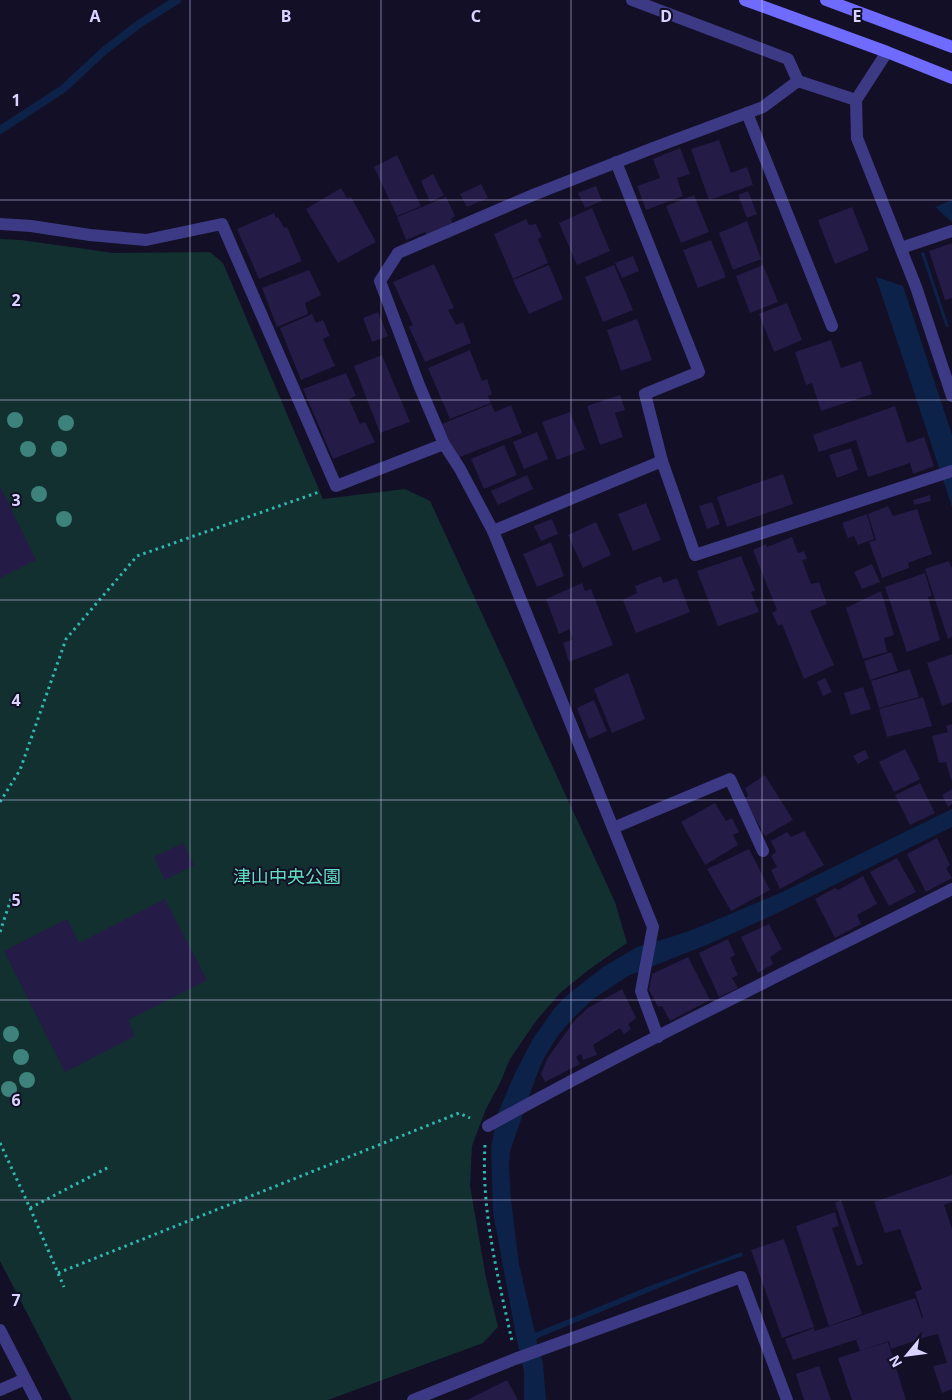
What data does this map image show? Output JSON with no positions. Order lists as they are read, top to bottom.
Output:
{
  "parks": ["津山中央公園"],
  "north": "bottom left",
  "grid": {
    "columns": [
      "A",
      "B",
      "C",
      "D",
      "E"
    ],
    "rows": [
      "1",
      "2",
      "3",
      "4",
      "5",
      "6",
      "7"
    ]
  }
}
